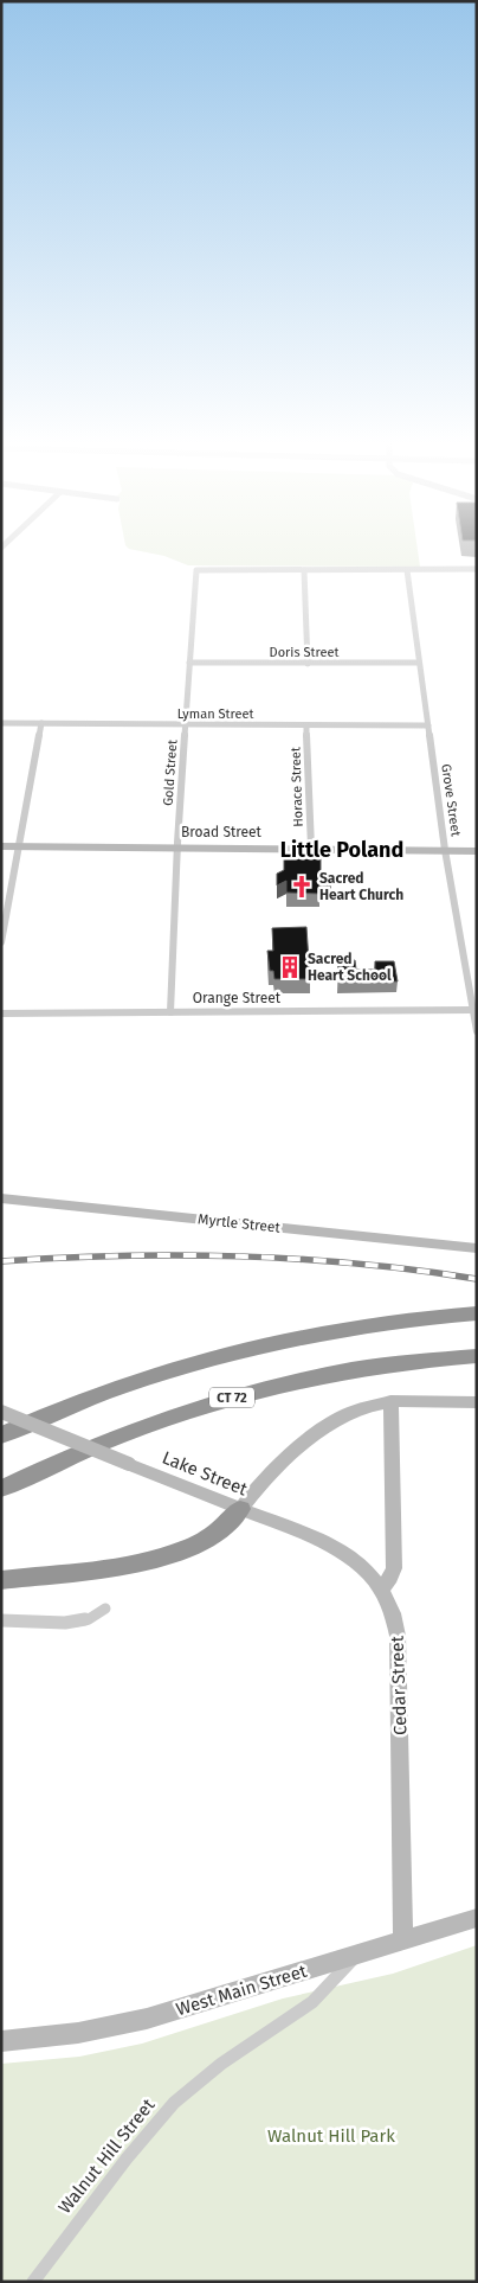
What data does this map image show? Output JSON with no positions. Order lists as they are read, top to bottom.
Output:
{
  "streets": {
    "highway": ["CT 72"],
    "street": [
      "Doris Street",
      "Lyman Street",
      "Gold Street",
      "Horace Street",
      "Grove Street",
      "Broad Street",
      "Orange Street",
      "Myrtle Street",
      "Lake Street",
      "Cedar Street",
      "West Main Street",
      "Walnut Hill Street"
    ]
  },
  "crossings": [
    ["Doris Street", "Gold Street"],
    ["Doris Street", "Grove Street"],
    ["Lyman Street", "Gold Street"],
    ["Lyman Street", "Horace Street"],
    ["Lyman Street", "Grove Street"],
    ["Gold Street", "Broad Street"],
    ["Gold Street", "Orange Street"],
    ["Horace Street", "Broad Street"],
    ["Grove Street", "Broad Street"],
    ["Grove Street", "Orange Street"],
    ["Lake Street", "Cedar Street"],
    ["Cedar Street", "West Main Street"],
    ["West Main Street", "Walnut Hill Street"]
  ],
  "districts": ["Little Poland"],
  "parks": ["Walnut Hill Park"],
  "places": {
    "church": ["Sacred Heart Church"],
    "building": ["Sacred Heart School"]
  }
}
